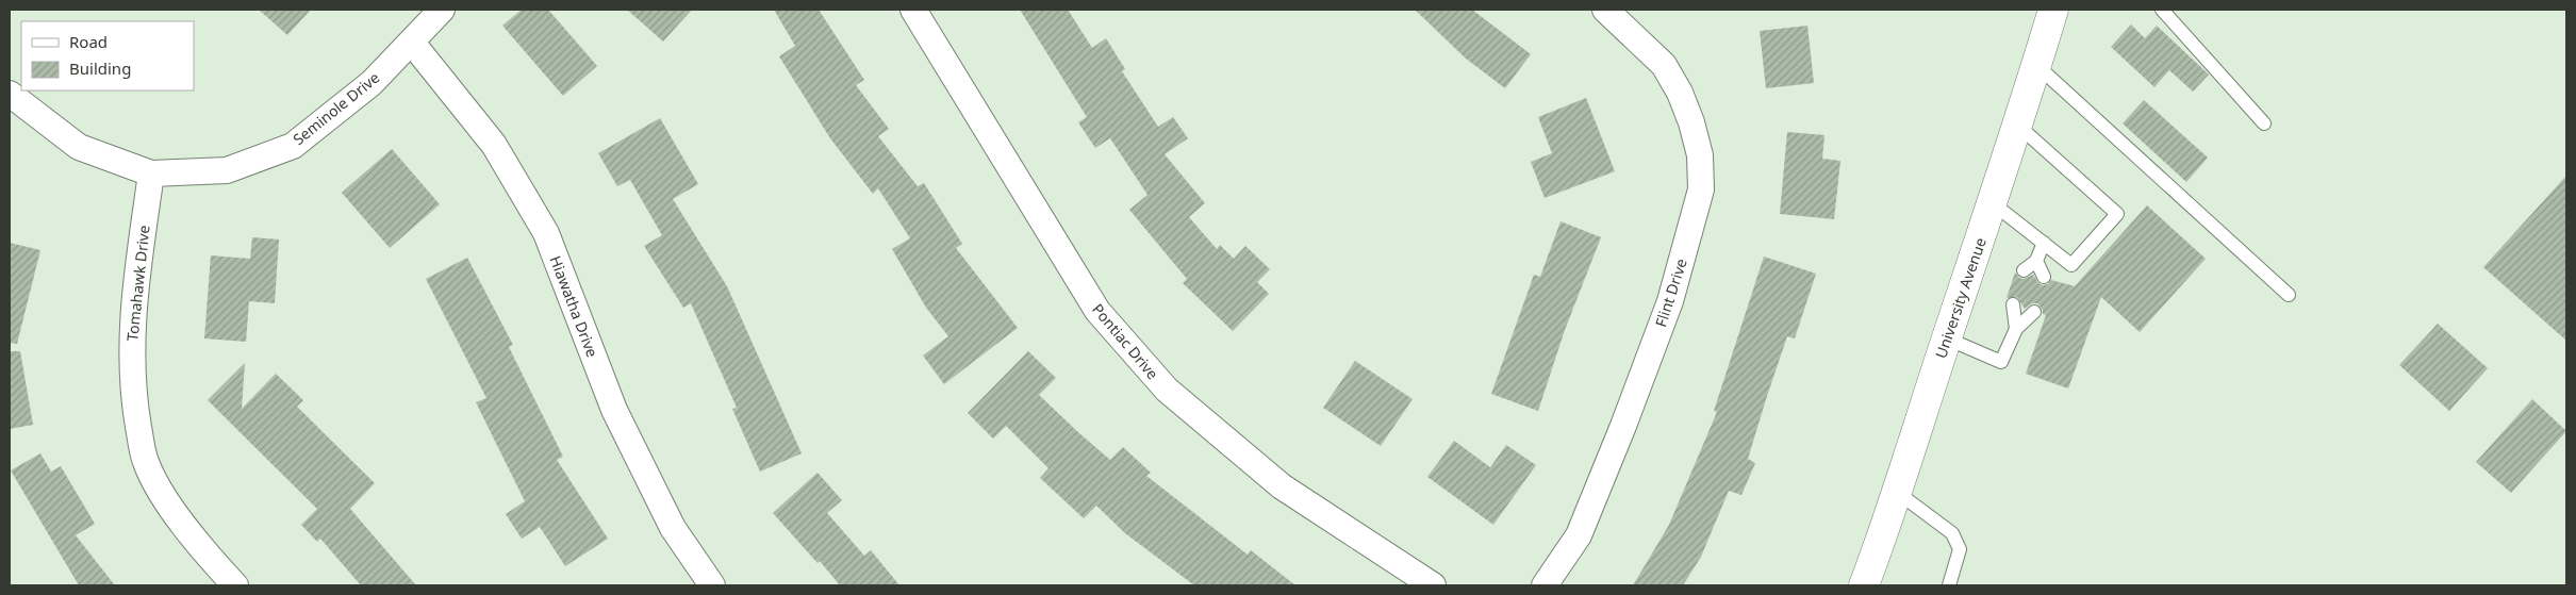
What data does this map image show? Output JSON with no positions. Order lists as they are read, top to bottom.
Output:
{
  "streets": {
    "main road": ["University Avenue"],
    "street": [
      "Seminole Drive",
      "Tomahawk Drive",
      "Flint Drive",
      "Hiawatha Drive",
      "Pontiac Drive"
    ]
  },
  "crossings": [
    ["Seminole Drive", "Tomahawk Drive"],
    ["Seminole Drive", "Hiawatha Drive"]
  ],
  "legend": ["Road", "Building"]
}
